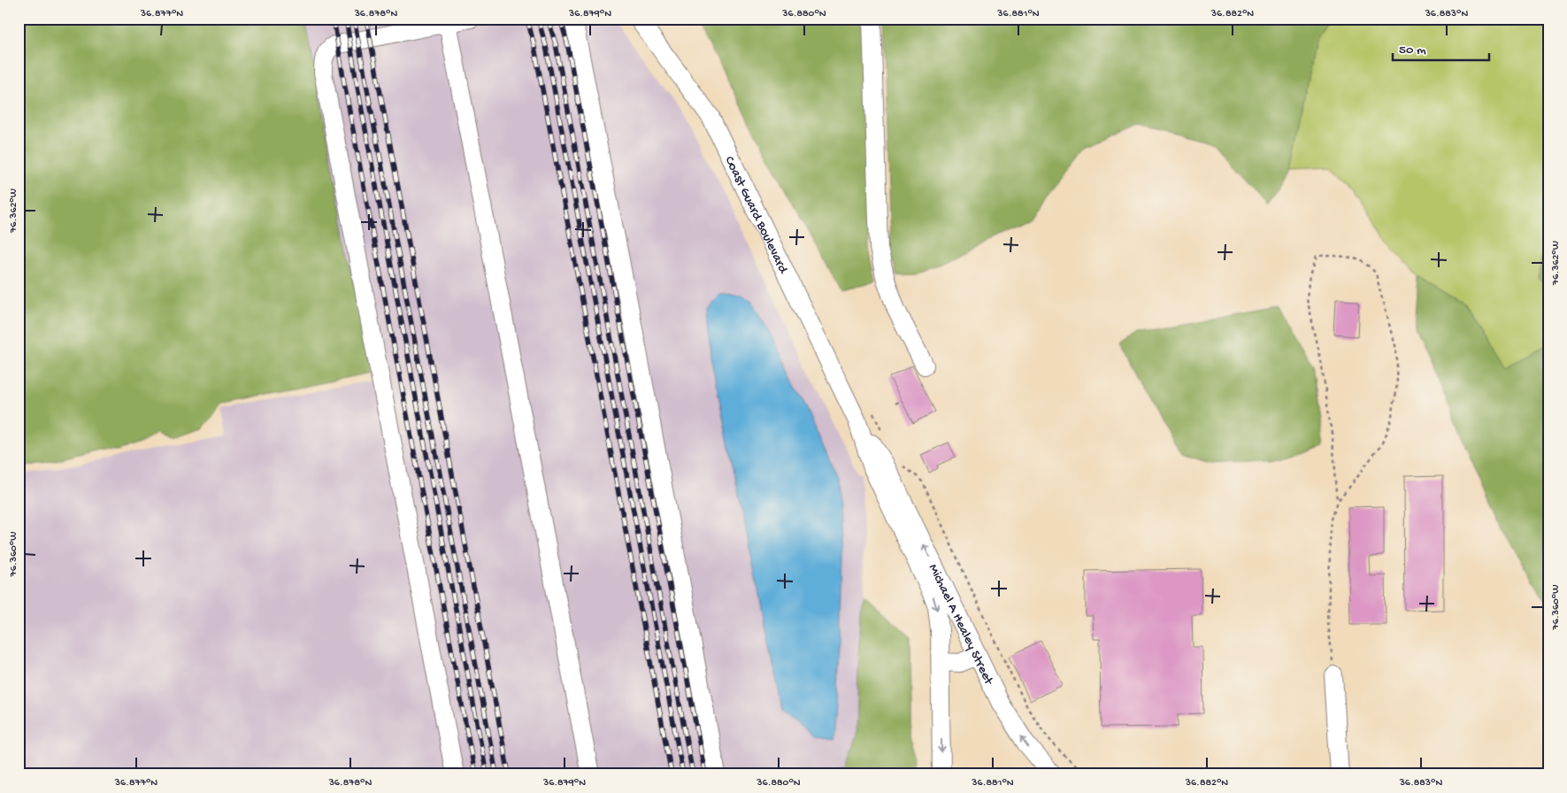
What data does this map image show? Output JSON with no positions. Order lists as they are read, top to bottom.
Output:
{
  "streets": {
    "street": ["Coast Guard Boulevard", "Michael A Healey Street"]
  },
  "crossings": [
    ["Coast Guard Boulevard", "Michael A Healey Street"]
  ],
  "scale_bar": "50 m",
  "coordinates": [
    "36.877°N",
    "36.878°N",
    "36.879°N",
    "36.880°N",
    "36.881°N",
    "36.882°N",
    "36.883°N",
    "76.362°W",
    "76.360°W"
  ]
}
